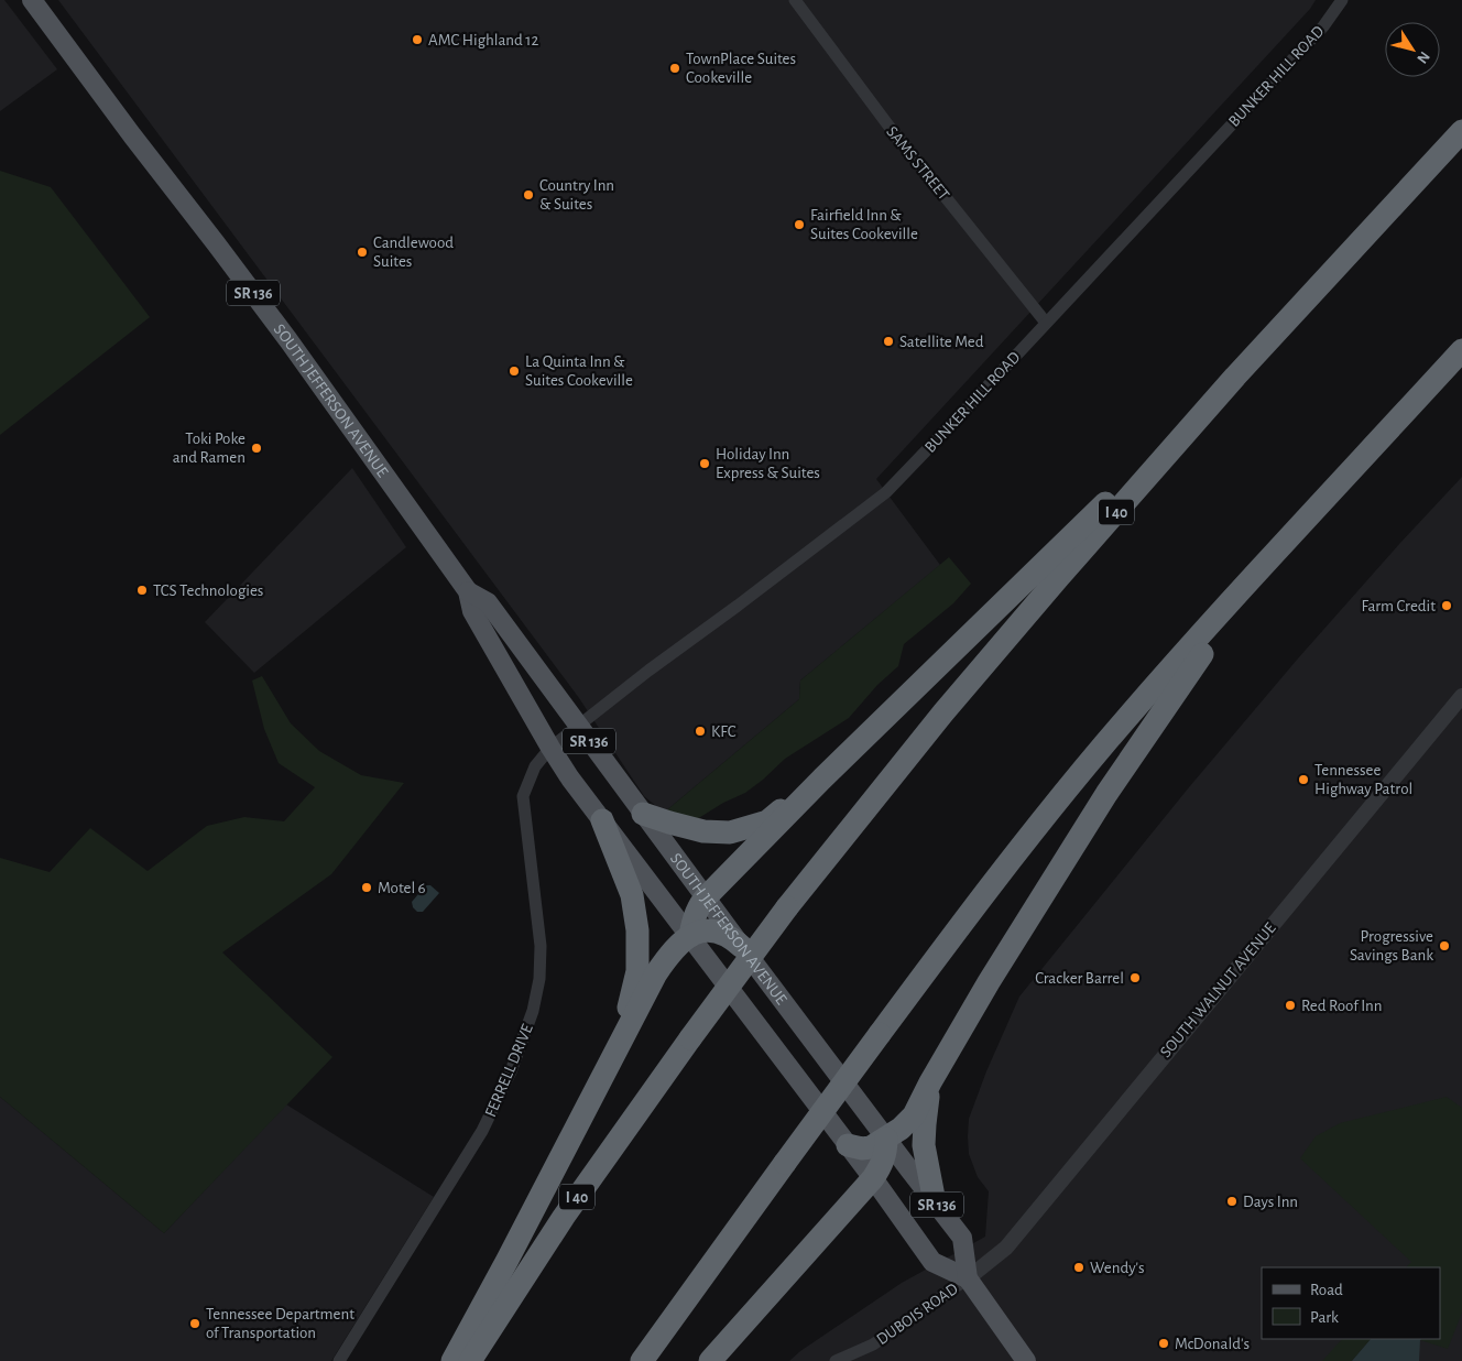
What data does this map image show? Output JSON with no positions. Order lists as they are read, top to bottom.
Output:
{
  "streets": {
    "highway": ["I 40"],
    "main road": ["SR 136", "SOUTH JEFFERSON AVENUE"],
    "street": [
      "BUNKER HILL ROAD",
      "SAMS STREET",
      "SOUTH WALNUT AVENUE",
      "FERRELL DRIVE",
      "DUBOIS ROAD"
    ]
  },
  "crossings": [
    ["BUNKER HILL ROAD", "SAMS STREET"],
    ["BUNKER HILL ROAD", "SOUTH JEFFERSON AVENUE"],
    ["BUNKER HILL ROAD", "FERRELL DRIVE"],
    ["SOUTH JEFFERSON AVENUE", "SOUTH WALNUT AVENUE"],
    ["SOUTH JEFFERSON AVENUE", "FERRELL DRIVE"],
    ["SOUTH JEFFERSON AVENUE", "DUBOIS ROAD"],
    ["SOUTH WALNUT AVENUE", "DUBOIS ROAD"]
  ],
  "places": [
    "AMC Highland 12",
    "TownPlace Suites Cookeville",
    "Country Inn & Suites",
    "Fairfield Inn & Suites Cookeville",
    "Candlewood Suites",
    "Satellite Med",
    "La Quinta Inn & Suites Cookeville",
    "Toki Poke and Ramen",
    "Holiday Inn Express & Suites",
    "TCS Technologies",
    "Farm Credit",
    "KFC",
    "Tennessee Highway Patrol",
    "Motel 6",
    "Progressive Savings Bank",
    "Cracker Barrel",
    "Red Roof Inn",
    "Days Inn",
    "Wendy's",
    "Tennessee Department of Transportation",
    "McDonald's"
  ],
  "legend": ["Road", "Park"],
  "north": "bottom right"
}
